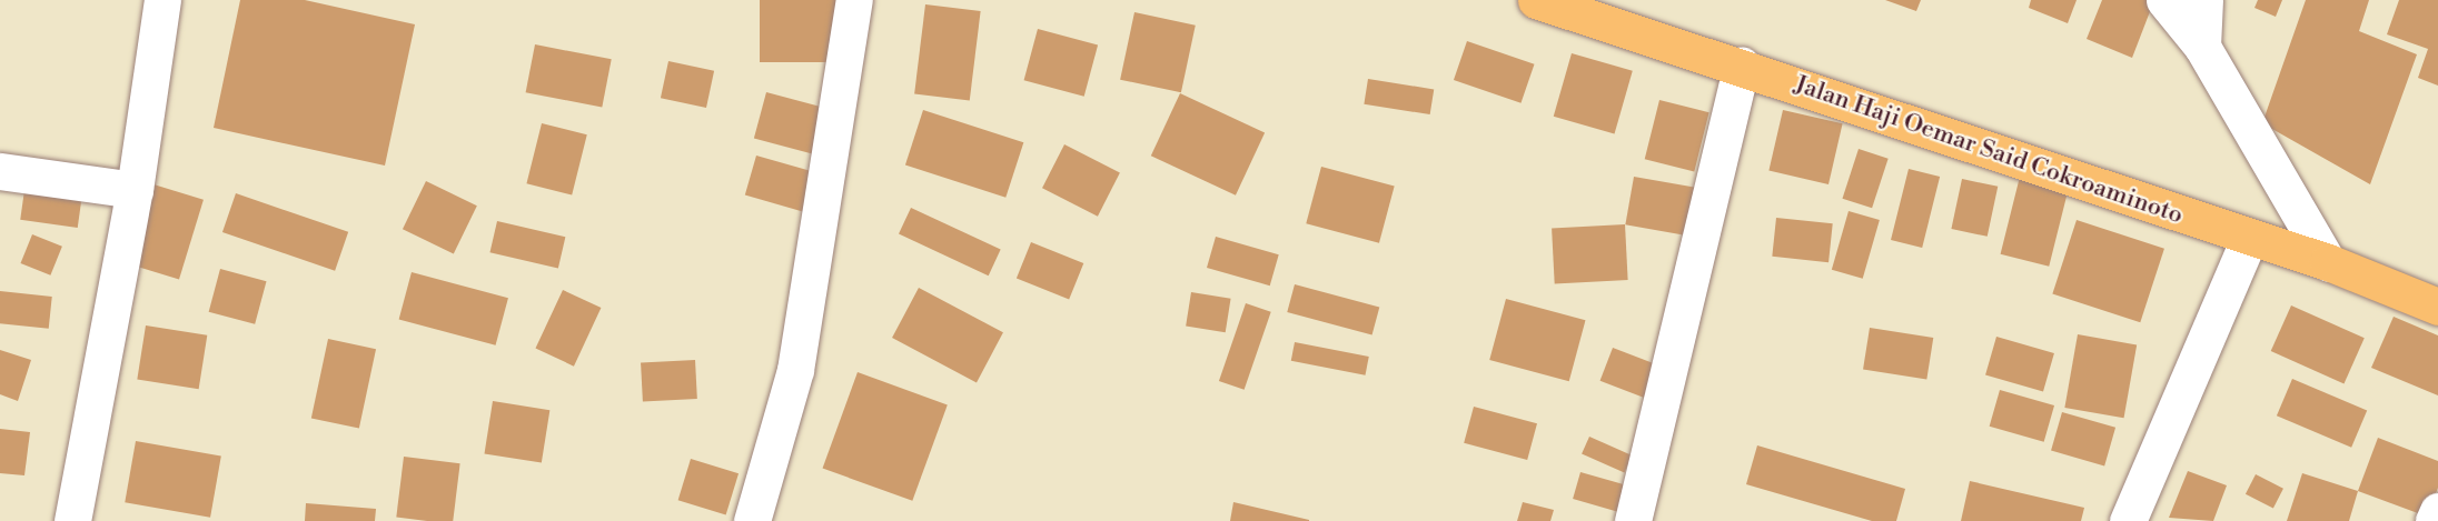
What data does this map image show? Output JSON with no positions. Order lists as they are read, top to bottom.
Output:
{
  "streets": {
    "main road": ["Jalan Haji Oemar Said Cokroaminoto"]
  }
}
